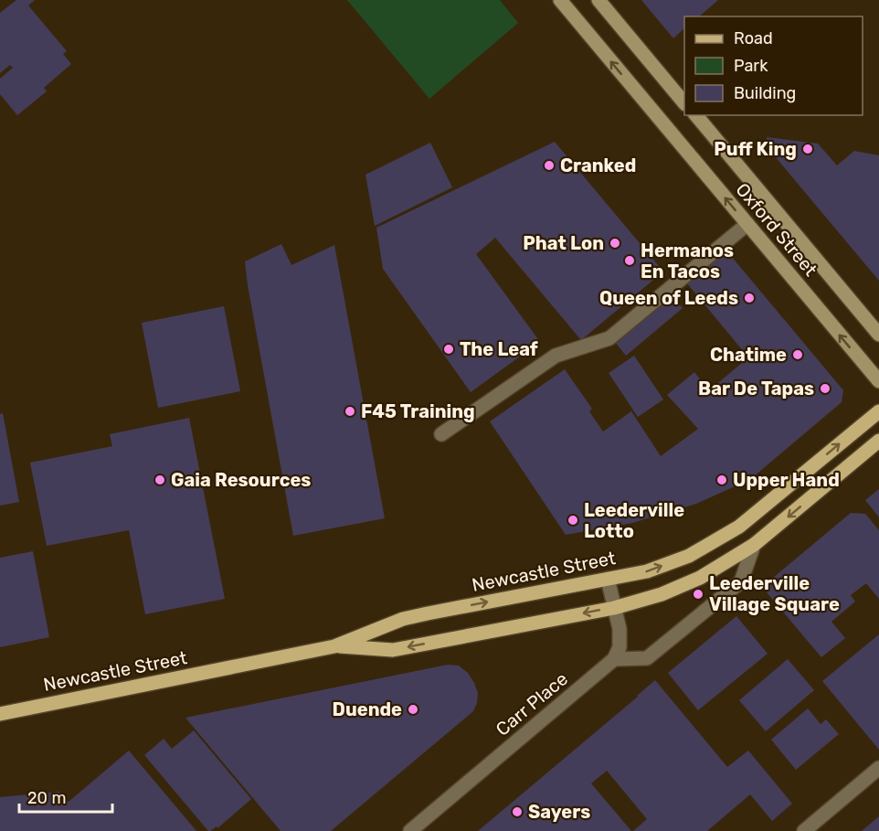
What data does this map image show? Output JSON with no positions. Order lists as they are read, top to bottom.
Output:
{
  "streets": {
    "main road": ["Oxford Street", "Newcastle Street"],
    "street": ["Carr Place"]
  },
  "places": [
    "Puff King",
    "Cranked",
    "Phat Lon",
    "Hermanos En Tacos",
    "Queen of Leeds",
    "The Leaf",
    "Chatime",
    "Bar De Tapas",
    "F45 Training",
    "Gaia Resources",
    "Upper Hand",
    "Leederville Lotto",
    "Leederville Village Square",
    "Duende",
    "Sayers"
  ],
  "legend": ["Road", "Park", "Building"],
  "scale_bar": "20 m"
}
